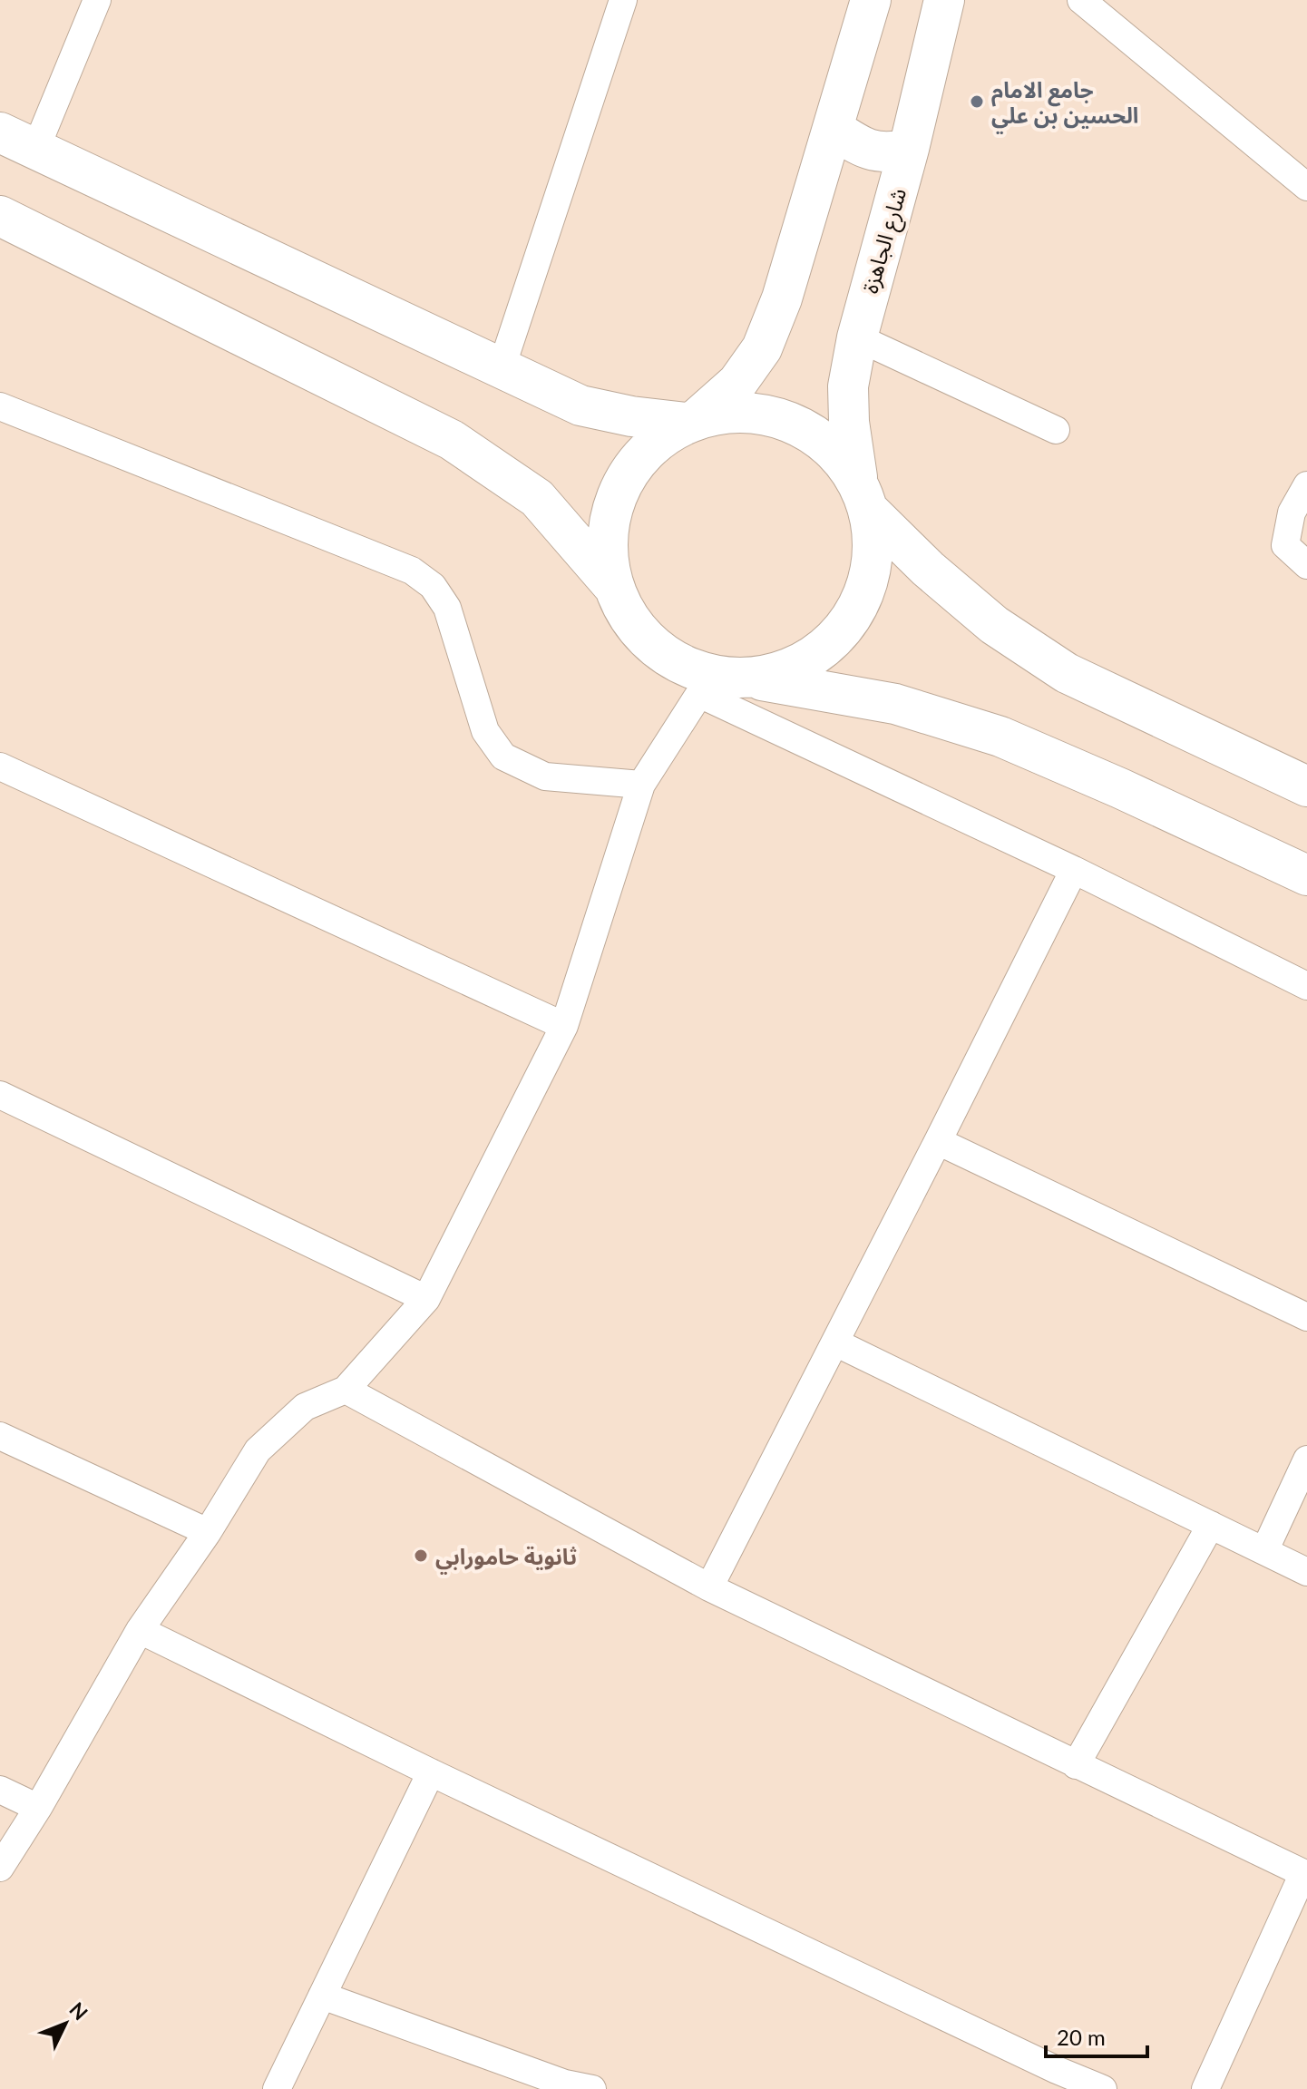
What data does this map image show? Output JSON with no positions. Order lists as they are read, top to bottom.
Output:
{
  "streets": {
    "street": ["شارع الجاهزة"]
  },
  "places": ["جامع الامام الحسين بن علي", "ثانوية حامورابي"],
  "scale_bar": "20 m",
  "north": "top right"
}
